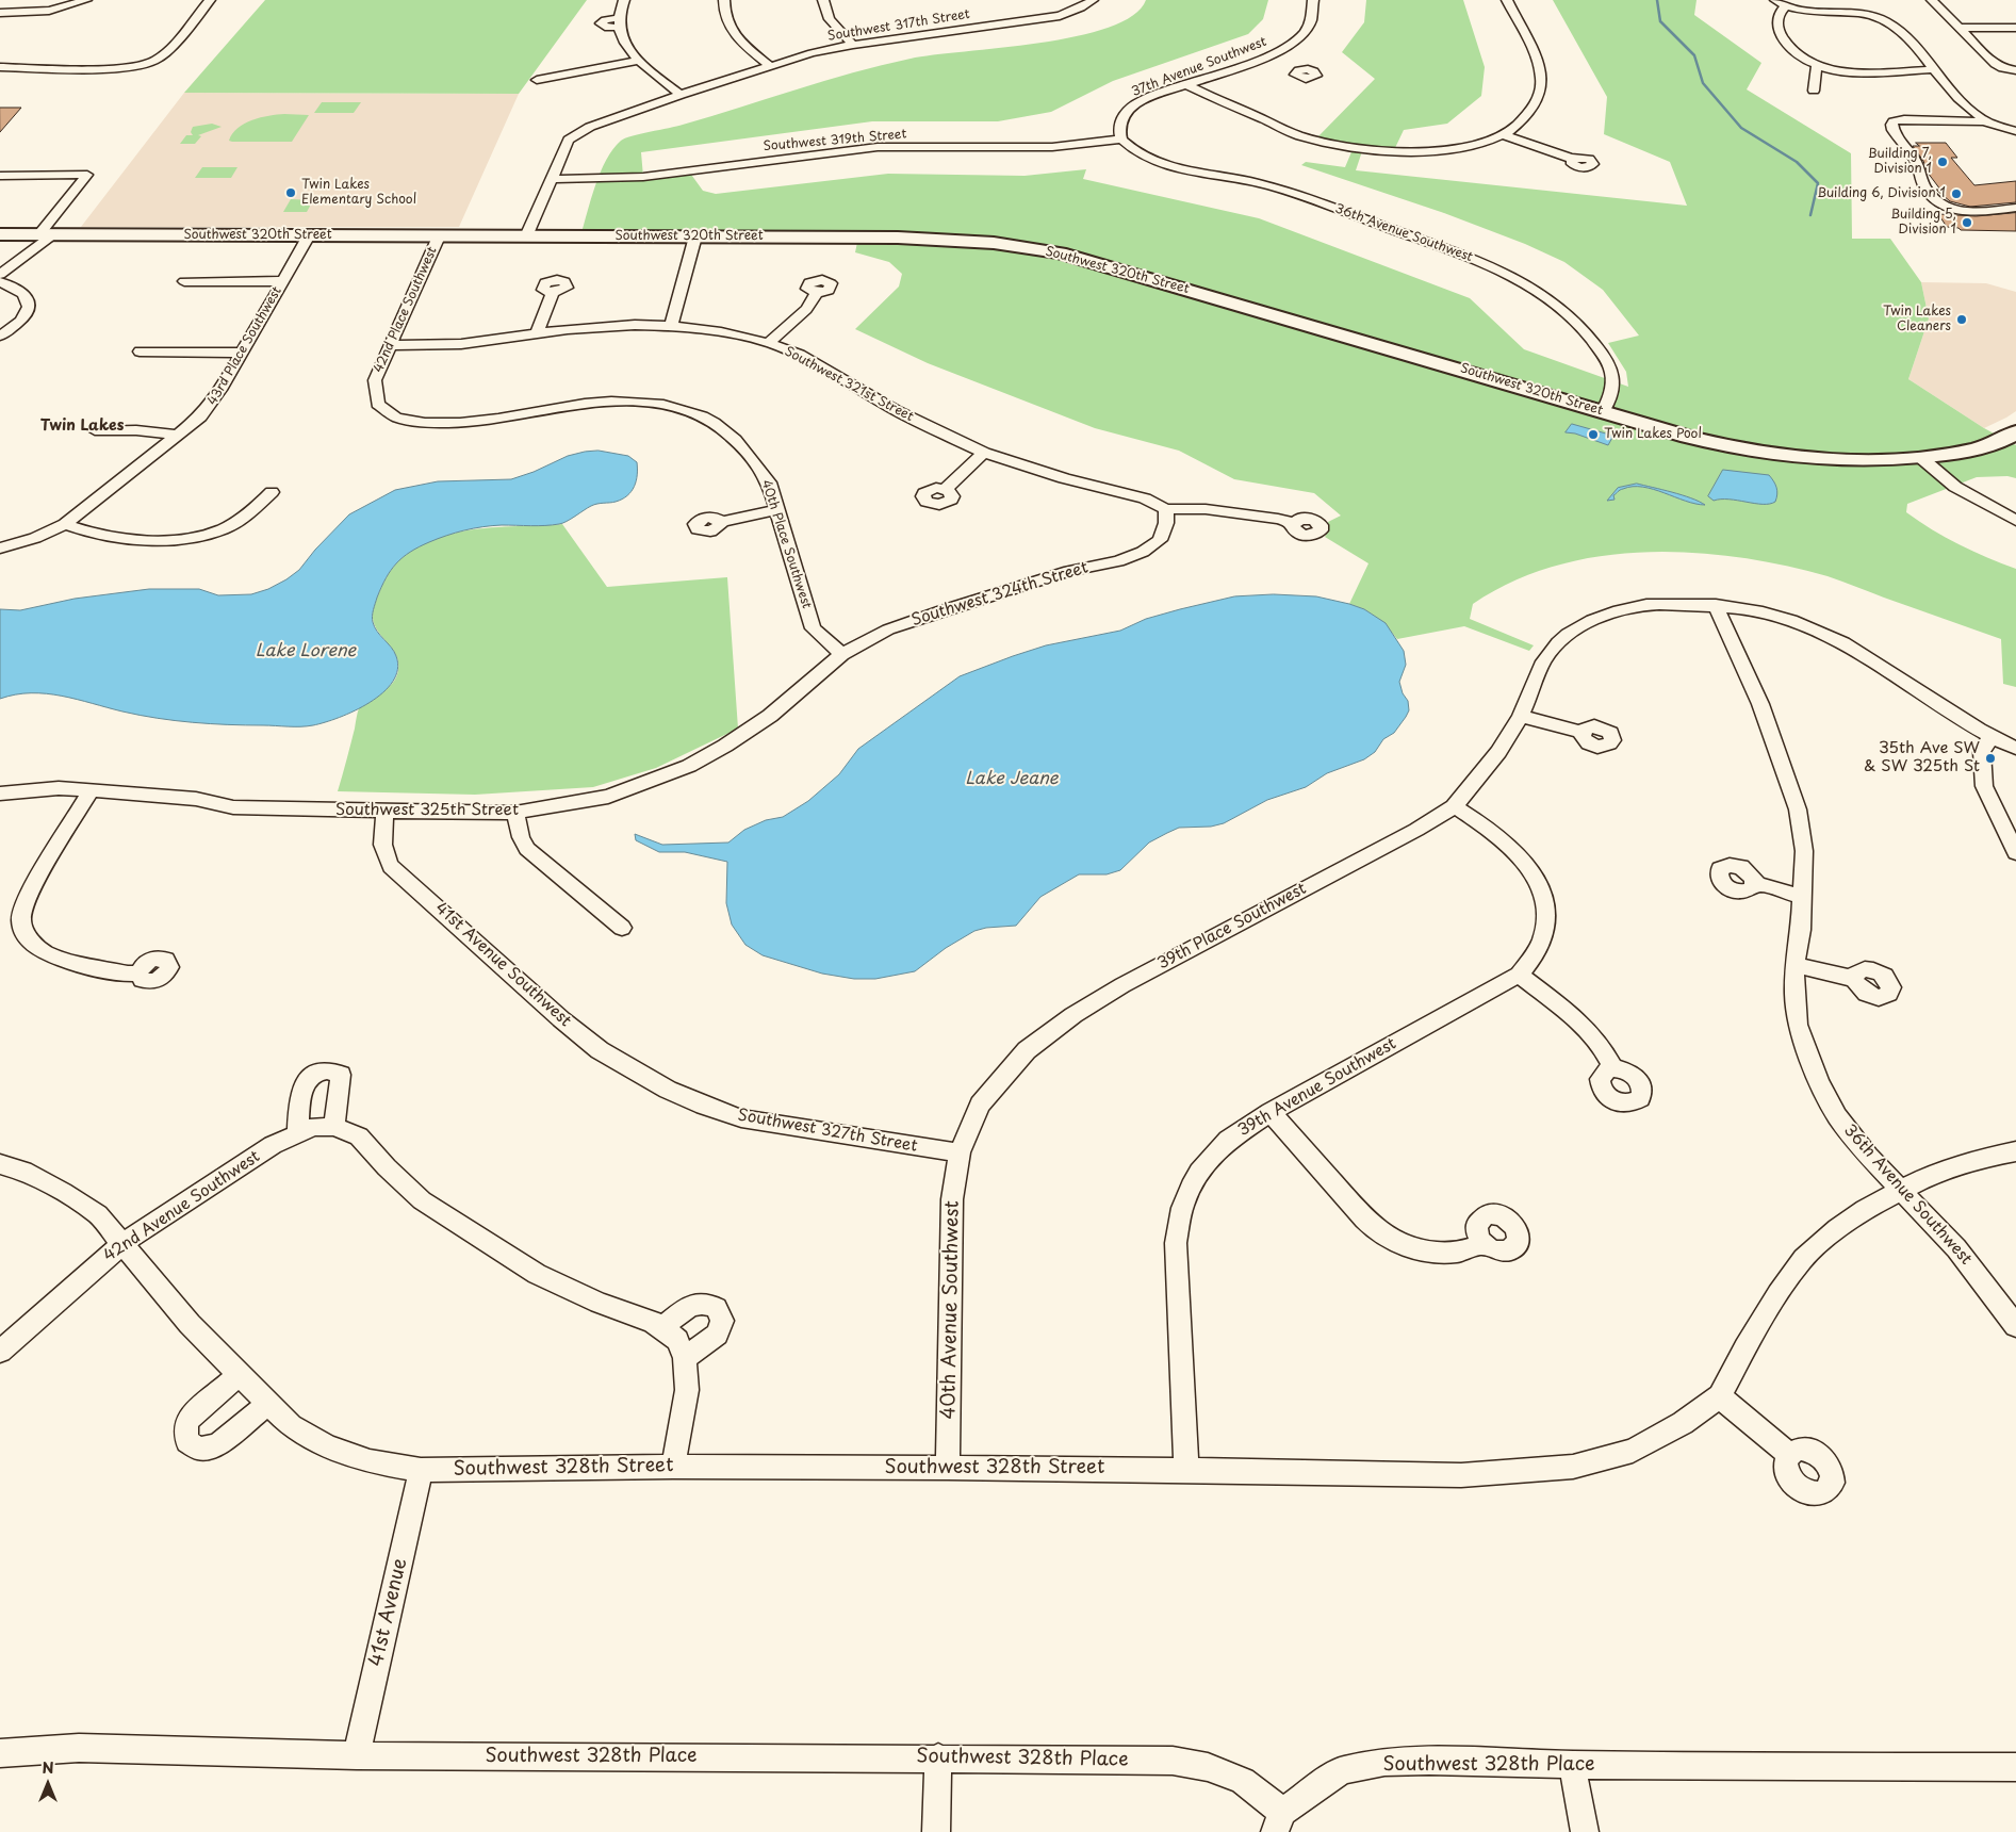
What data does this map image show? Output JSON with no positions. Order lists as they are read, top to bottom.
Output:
{
  "streets": {
    "main road": ["Southwest 320th Street"],
    "street": [
      "Southwest 317th Street",
      "37th Avenue Southwest",
      "Southwest 319th Street",
      "36th Avenue Southwest",
      "42nd Place Southwest",
      "43rd Place Southwest",
      "Southwest 321st Street",
      "40th Place Southwest",
      "Southwest 324th Street",
      "Southwest 325th Street",
      "39th Place Southwest",
      "41st Avenue Southwest",
      "39th Avenue Southwest",
      "Southwest 327th Street",
      "42nd Avenue Southwest",
      "40th Avenue Southwest",
      "Southwest 328th Street",
      "41st Avenue",
      "Southwest 328th Place"
    ]
  },
  "crossings": [
    ["37th Avenue Southwest", "Southwest 319th Street"],
    ["37th Avenue Southwest", "36th Avenue Southwest"],
    ["Southwest 319th Street", "36th Avenue Southwest"],
    ["36th Avenue Southwest", "Southwest 320th Street"],
    ["36th Avenue Southwest", "39th Place Southwest"],
    ["36th Avenue Southwest", "Southwest 328th Street"],
    ["Southwest 320th Street", "42nd Place Southwest"],
    ["Southwest 320th Street", "43rd Place Southwest"],
    ["42nd Place Southwest", "Southwest 321st Street"],
    ["42nd Place Southwest", "40th Place Southwest"],
    ["Southwest 321st Street", "Southwest 324th Street"],
    ["40th Place Southwest", "Southwest 324th Street"],
    ["40th Place Southwest", "Southwest 325th Street"],
    ["Southwest 324th Street", "Southwest 325th Street"],
    ["Southwest 325th Street", "41st Avenue Southwest"],
    ["39th Place Southwest", "39th Avenue Southwest"],
    ["39th Place Southwest", "Southwest 327th Street"],
    ["39th Place Southwest", "40th Avenue Southwest"],
    ["41st Avenue Southwest", "Southwest 327th Street"],
    ["39th Avenue Southwest", "Southwest 328th Street"],
    ["Southwest 327th Street", "40th Avenue Southwest"],
    ["42nd Avenue Southwest", "Southwest 328th Street"],
    ["40th Avenue Southwest", "Southwest 328th Street"],
    ["Southwest 328th Street", "41st Avenue"],
    ["41st Avenue", "Southwest 328th Place"]
  ],
  "districts": ["Twin Lakes"],
  "water": ["Lake Lorene", "Lake Jeane"],
  "places": [
    "Building 7, Division 1",
    "Twin Lakes Elementary School",
    "Building 6, Division 1",
    "Building 5, Division 1",
    "Twin Lakes Cleaners",
    "Twin Lakes Pool",
    "35th Ave SW & SW 325th St"
  ],
  "north": "top"
}
